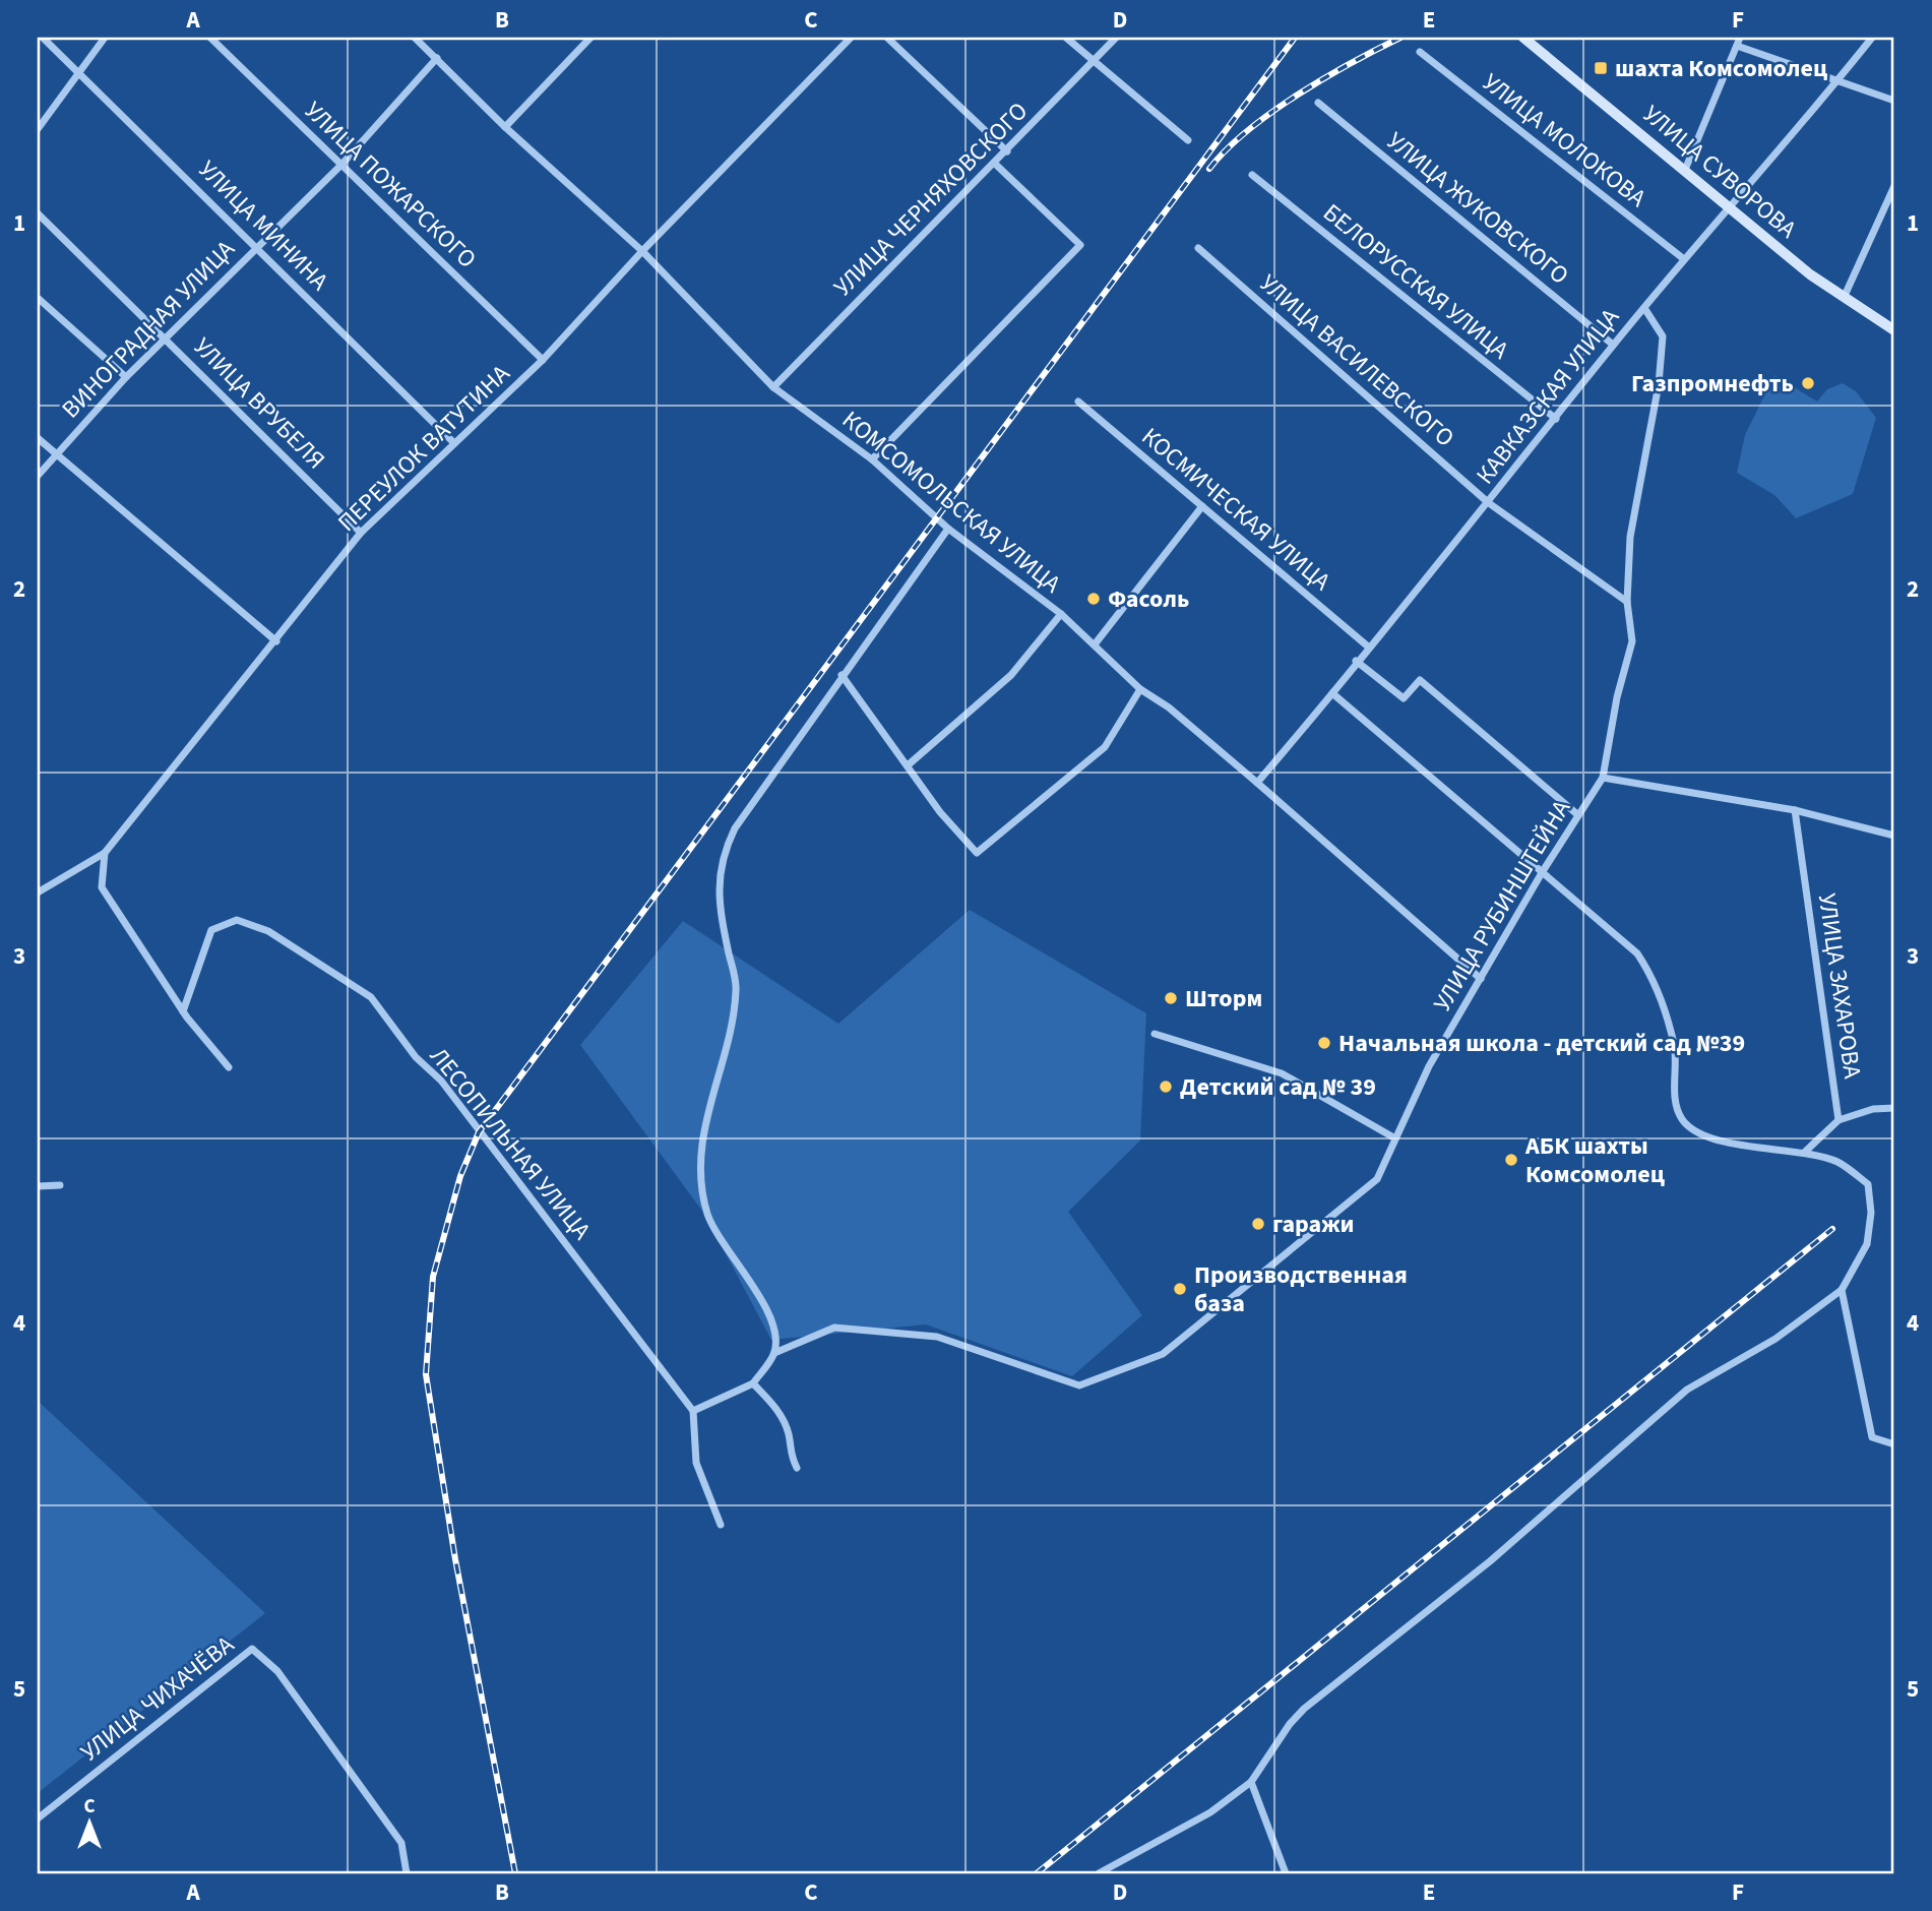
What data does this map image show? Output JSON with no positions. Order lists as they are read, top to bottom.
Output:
{
  "streets": {
    "street": [
      "УЛИЦА МОЛОКОВА",
      "УЛИЦА СУВОРОВА",
      "УЛИЦА ПОЖАРСКОГО",
      "УЛИЦА ЧЕРНЯХОВСКОГО",
      "УЛИЦА ЖУКОВСКОГО",
      "УЛИЦА МИНИНА",
      "БЕЛОРУССКАЯ УЛИЦА",
      "ВИНОГРАДНАЯ УЛИЦА",
      "УЛИЦА ВАСИЛЕВСКОГО",
      "КАВКАЗСКАЯ УЛИЦА",
      "УЛИЦА ВРУБЕЛЯ",
      "ПЕРЕУЛОК ВАТУТИНА",
      "КОМСОМОЛЬСКАЯ УЛИЦА",
      "КОСМИЧЕСКАЯ УЛИЦА",
      "УЛИЦА РУБИНШТЕЙНА",
      "УЛИЦА ЗАХАРОВА",
      "ЛЕСОПИЛЬНАЯ УЛИЦА",
      "УЛИЦА ЧИХАЧЁВА"
    ]
  },
  "crossings": [
    ["УЛИЦА МОЛОКОВА", "КАВКАЗСКАЯ УЛИЦА"],
    ["УЛИЦА СУВОРОВА", "КАВКАЗСКАЯ УЛИЦА"],
    ["УЛИЦА ПОЖАРСКОГО", "ВИНОГРАДНАЯ УЛИЦА"],
    ["УЛИЦА ПОЖАРСКОГО", "ПЕРЕУЛОК ВАТУТИНА"],
    ["УЛИЦА ЧЕРНЯХОВСКОГО", "КОМСОМОЛЬСКАЯ УЛИЦА"],
    ["УЛИЦА ЖУКОВСКОГО", "КАВКАЗСКАЯ УЛИЦА"],
    ["УЛИЦА МИНИНА", "ВИНОГРАДНАЯ УЛИЦА"],
    ["УЛИЦА МИНИНА", "ПЕРЕУЛОК ВАТУТИНА"],
    ["БЕЛОРУССКАЯ УЛИЦА", "КАВКАЗСКАЯ УЛИЦА"],
    ["ВИНОГРАДНАЯ УЛИЦА", "УЛИЦА ВРУБЕЛЯ"],
    ["ВИНОГРАДНАЯ УЛИЦА", "КОМСОМОЛЬСКАЯ УЛИЦА"],
    ["УЛИЦА ВАСИЛЕВСКОГО", "КАВКАЗСКАЯ УЛИЦА"],
    ["УЛИЦА ВАСИЛЕВСКОГО", "УЛИЦА РУБИНШТЕЙНА"],
    ["КАВКАЗСКАЯ УЛИЦА", "КОМСОМОЛЬСКАЯ УЛИЦА"],
    ["КАВКАЗСКАЯ УЛИЦА", "КОСМИЧЕСКАЯ УЛИЦА"],
    ["КАВКАЗСКАЯ УЛИЦА", "УЛИЦА РУБИНШТЕЙНА"],
    ["УЛИЦА ВРУБЕЛЯ", "ПЕРЕУЛОК ВАТУТИНА"],
    ["ПЕРЕУЛОК ВАТУТИНА", "КОМСОМОЛЬСКАЯ УЛИЦА"],
    ["КОМСОМОЛЬСКАЯ УЛИЦА", "УЛИЦА РУБИНШТЕЙНА"]
  ],
  "places": {
    "transit": ["шахта Комсомолец"],
    "other": [
      "Газпромнефть",
      "Фасоль",
      "Шторм",
      "Начальная школа - детский сад №39",
      "Детский сад № 39",
      "АБК шахты Комсомолец",
      "гаражи",
      "Производственная база"
    ]
  },
  "north": "top",
  "grid": {
    "columns": [
      "A",
      "B",
      "C",
      "D",
      "E",
      "F"
    ],
    "rows": [
      "1",
      "2",
      "3",
      "4",
      "5"
    ]
  }
}
